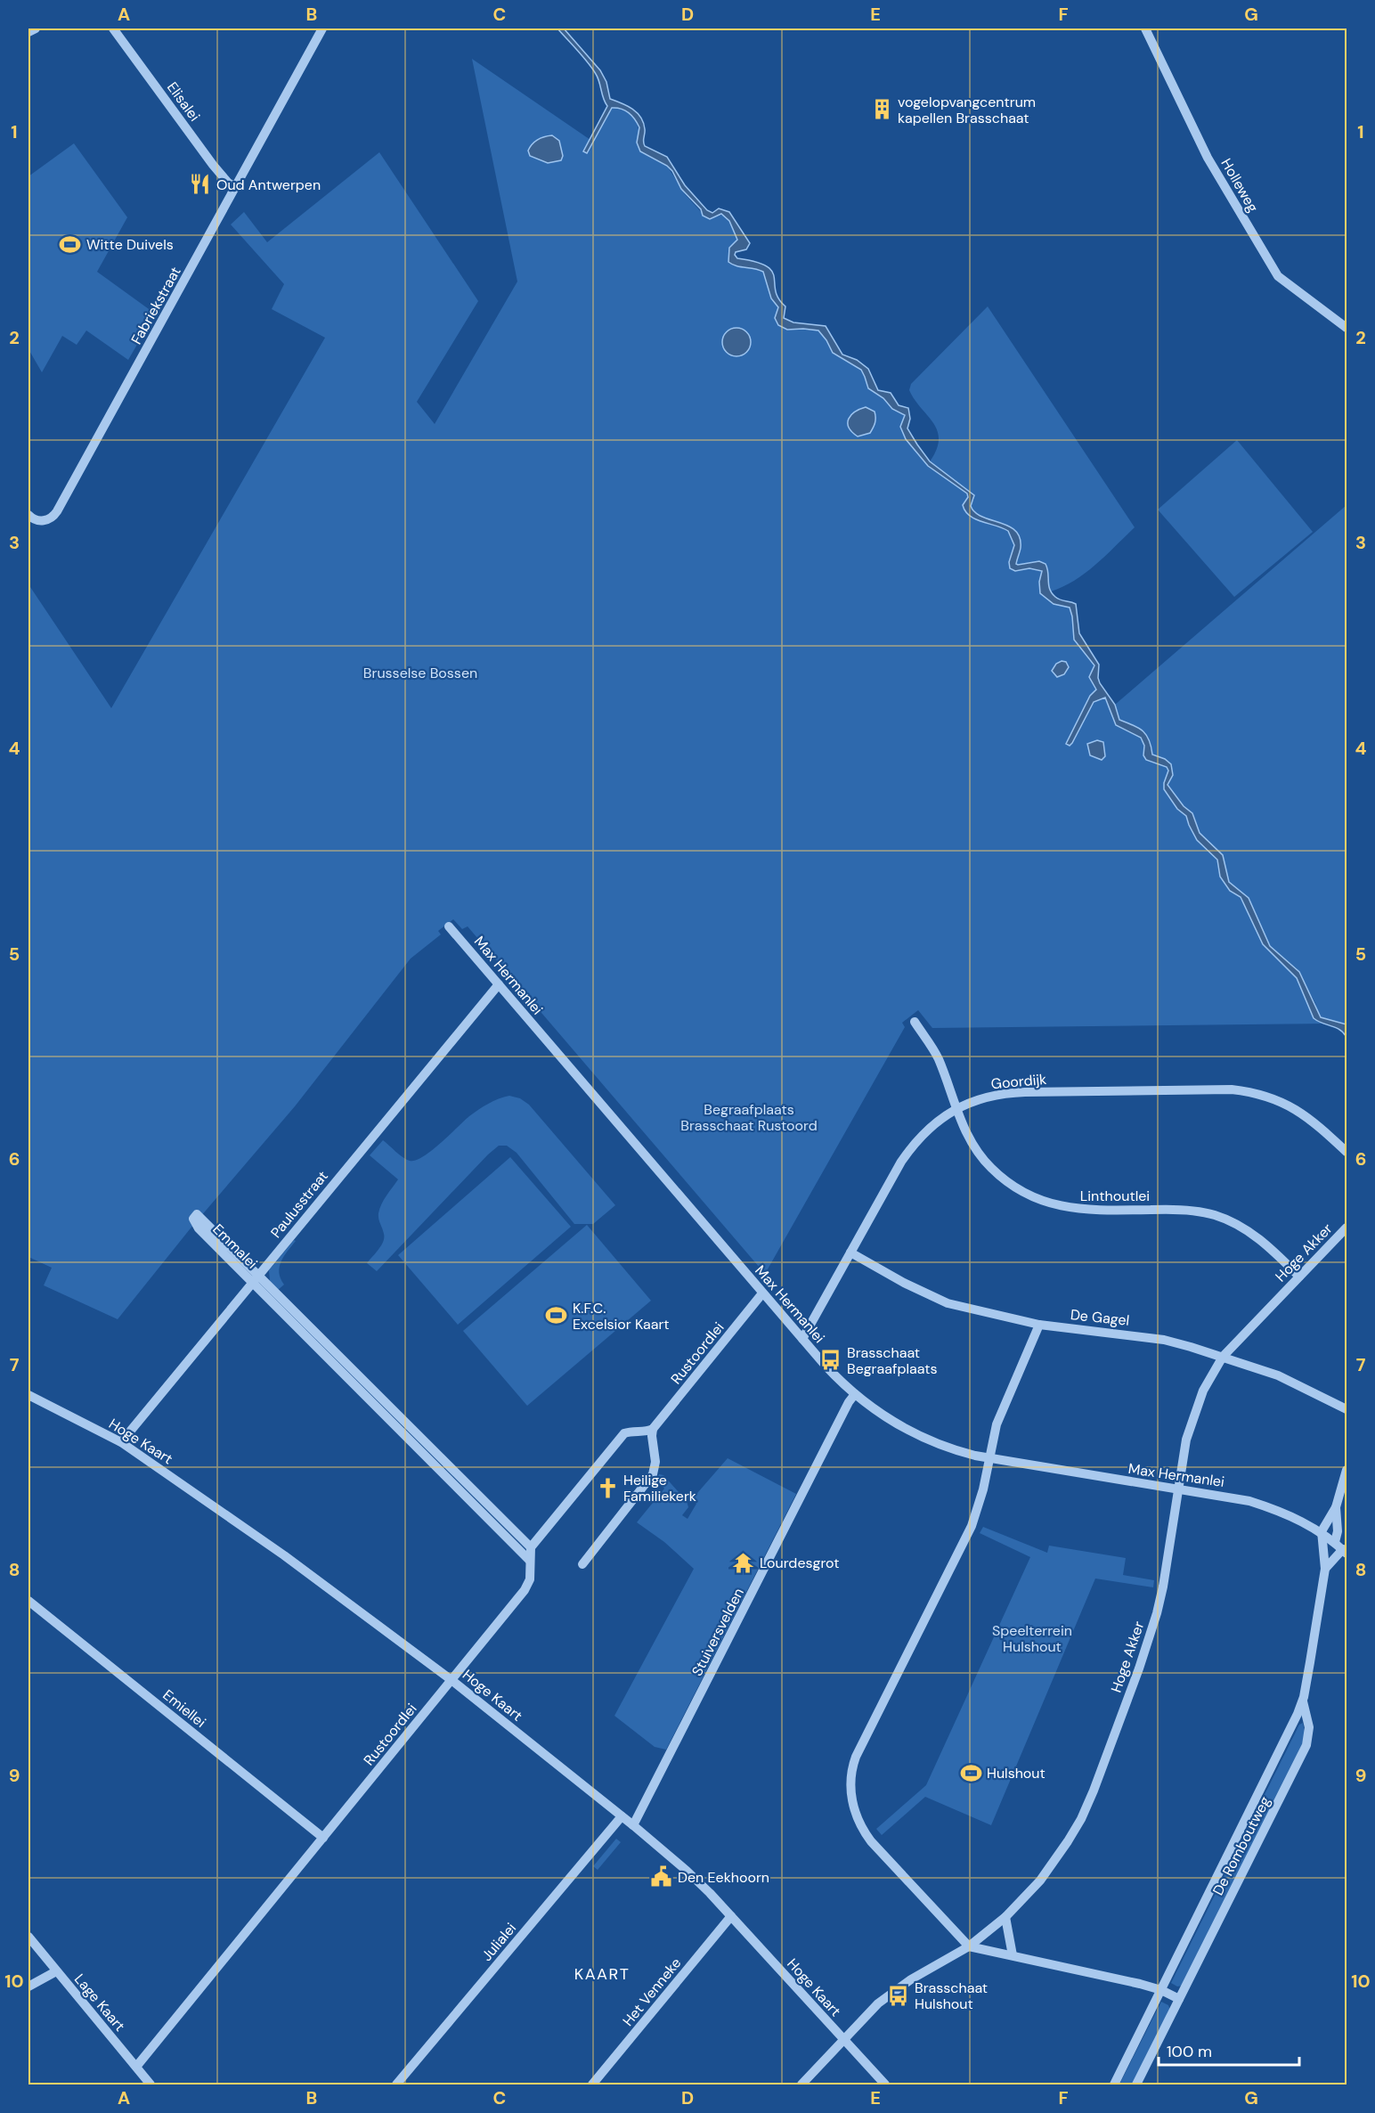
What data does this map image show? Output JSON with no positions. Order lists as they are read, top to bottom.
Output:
{
  "streets": {
    "street": [
      "Elisalei",
      "Holleweg",
      "Fabriekstraat",
      "Max Hermanlei",
      "Goordijk",
      "Linthoutlei",
      "Paulusstraat",
      "Emmalei",
      "Hoge Akker",
      "De Gagel",
      "Rustoordlei",
      "Hoge Kaart",
      "Stuiversvelden",
      "Emiellei",
      "De Romboutweg",
      "Julialei",
      "Het Venneke",
      "Lage Kaart"
    ]
  },
  "crossings": [
    ["Elisalei", "Fabriekstraat"],
    ["Max Hermanlei", "Goordijk"],
    ["Max Hermanlei", "Paulusstraat"],
    ["Max Hermanlei", "Hoge Akker"],
    ["Max Hermanlei", "Rustoordlei"],
    ["Max Hermanlei", "Stuiversvelden"],
    ["Max Hermanlei", "De Romboutweg"],
    ["Goordijk", "Linthoutlei"],
    ["Goordijk", "De Gagel"],
    ["Linthoutlei", "Hoge Akker"],
    ["Paulusstraat", "Emmalei"],
    ["Paulusstraat", "Hoge Kaart"],
    ["Emmalei", "Rustoordlei"],
    ["Hoge Akker", "De Gagel"],
    ["Hoge Akker", "Hoge Kaart"],
    ["Rustoordlei", "Hoge Kaart"],
    ["Rustoordlei", "Emiellei"],
    ["Rustoordlei", "Lage Kaart"],
    ["Hoge Kaart", "Stuiversvelden"],
    ["Hoge Kaart", "Julialei"],
    ["Hoge Kaart", "Het Venneke"]
  ],
  "districts": ["KAART"],
  "parks": ["Brusselse Bossen", "Begraafplaats Brasschaat Rustoord", "Speelterrein Hulshout"],
  "places": {
    "building": ["vogelopvangcentrum kapellen Brasschaat"],
    "restaurant": ["Oud Antwerpen"],
    "sports": ["Witte Duivels", "K.F.C. Excelsior Kaart", "Hulshout"],
    "bus stop": ["Brasschaat Begraafplaats", "Brasschaat Hulshout"],
    "church": ["Heilige Familiekerk"],
    "temple": ["Lourdesgrot"],
    "public building": ["Den Eekhoorn"]
  },
  "scale_bar": "100 m",
  "grid": {
    "columns": [
      "A",
      "B",
      "C",
      "D",
      "E",
      "F",
      "G"
    ],
    "rows": [
      "1",
      "2",
      "3",
      "4",
      "5",
      "6",
      "7",
      "8",
      "9",
      "10"
    ]
  }
}
